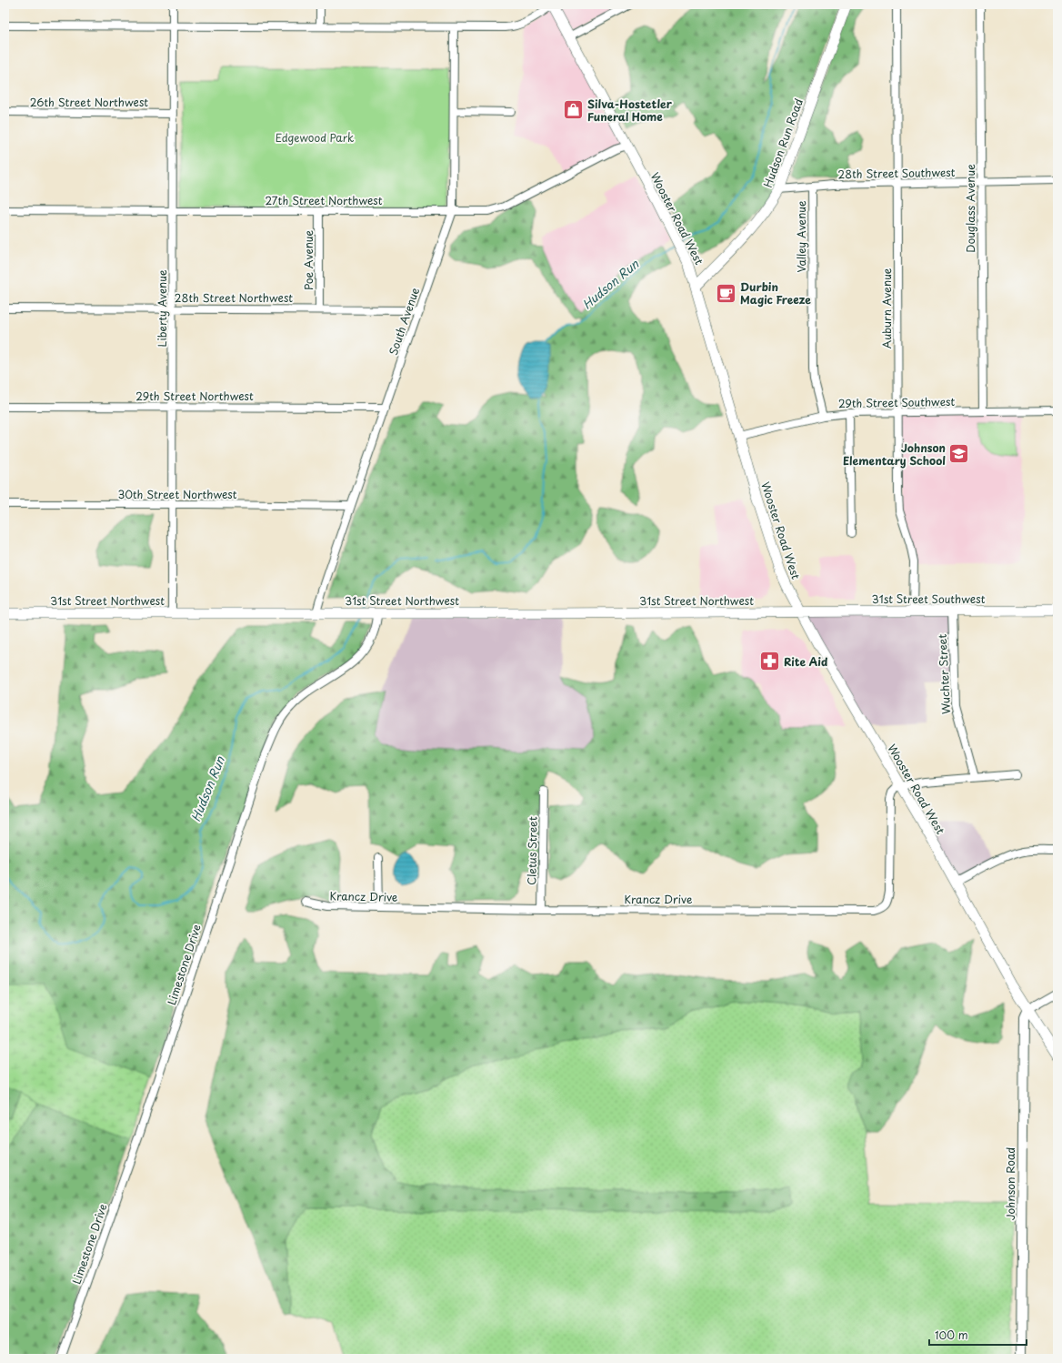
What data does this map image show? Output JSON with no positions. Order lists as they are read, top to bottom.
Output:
{
  "streets": {
    "main road": [
      "Hudson Run Road",
      "Wooster Road West",
      "31st Street Southwest",
      "31st Street Northwest"
    ],
    "street": [
      "26th Street Northwest",
      "28th Street Southwest",
      "27th Street Northwest",
      "Douglass Avenue",
      "Valley Avenue",
      "Poe Avenue",
      "28th Street Northwest",
      "Liberty Avenue",
      "Auburn Avenue",
      "South Avenue",
      "29th Street Northwest",
      "29th Street Southwest",
      "30th Street Northwest",
      "Wuchter Street",
      "Cletus Street",
      "Krancz Drive",
      "Limestone Drive",
      "Johnson Road"
    ]
  },
  "crossings": [
    ["26th Street Northwest", "Liberty Avenue"],
    ["Hudson Run Road", "28th Street Southwest"],
    ["Hudson Run Road", "Wooster Road West"],
    ["28th Street Southwest", "Douglass Avenue"],
    ["28th Street Southwest", "Valley Avenue"],
    ["28th Street Southwest", "Auburn Avenue"],
    ["27th Street Northwest", "Wooster Road West"],
    ["27th Street Northwest", "Poe Avenue"],
    ["27th Street Northwest", "Liberty Avenue"],
    ["27th Street Northwest", "South Avenue"],
    ["Douglass Avenue", "29th Street Southwest"],
    ["Wooster Road West", "29th Street Southwest"],
    ["Wooster Road West", "31st Street Southwest"],
    ["Wooster Road West", "31st Street Northwest"],
    ["Wooster Road West", "Krancz Drive"],
    ["Wooster Road West", "Johnson Road"],
    ["Valley Avenue", "29th Street Southwest"],
    ["Poe Avenue", "28th Street Northwest"],
    ["28th Street Northwest", "Liberty Avenue"],
    ["28th Street Northwest", "South Avenue"],
    ["Liberty Avenue", "29th Street Northwest"],
    ["Liberty Avenue", "30th Street Northwest"],
    ["Liberty Avenue", "31st Street Northwest"],
    ["Auburn Avenue", "29th Street Southwest"],
    ["Auburn Avenue", "31st Street Southwest"],
    ["South Avenue", "29th Street Northwest"],
    ["South Avenue", "30th Street Northwest"],
    ["South Avenue", "31st Street Northwest"],
    ["31st Street Southwest", "31st Street Northwest"],
    ["31st Street Southwest", "Wuchter Street"],
    ["31st Street Northwest", "Limestone Drive"],
    ["Cletus Street", "Krancz Drive"]
  ],
  "water": ["Hudson Run"],
  "parks": ["Edgewood Park"],
  "places": {
    "shop": ["Silva-Hostetler Funeral Home"],
    "cafe": ["Durbin Magic Freeze"],
    "school or university": ["Johnson Elementary School"],
    "pharmacy": ["Rite Aid"]
  },
  "scale_bar": "100 m"
}
